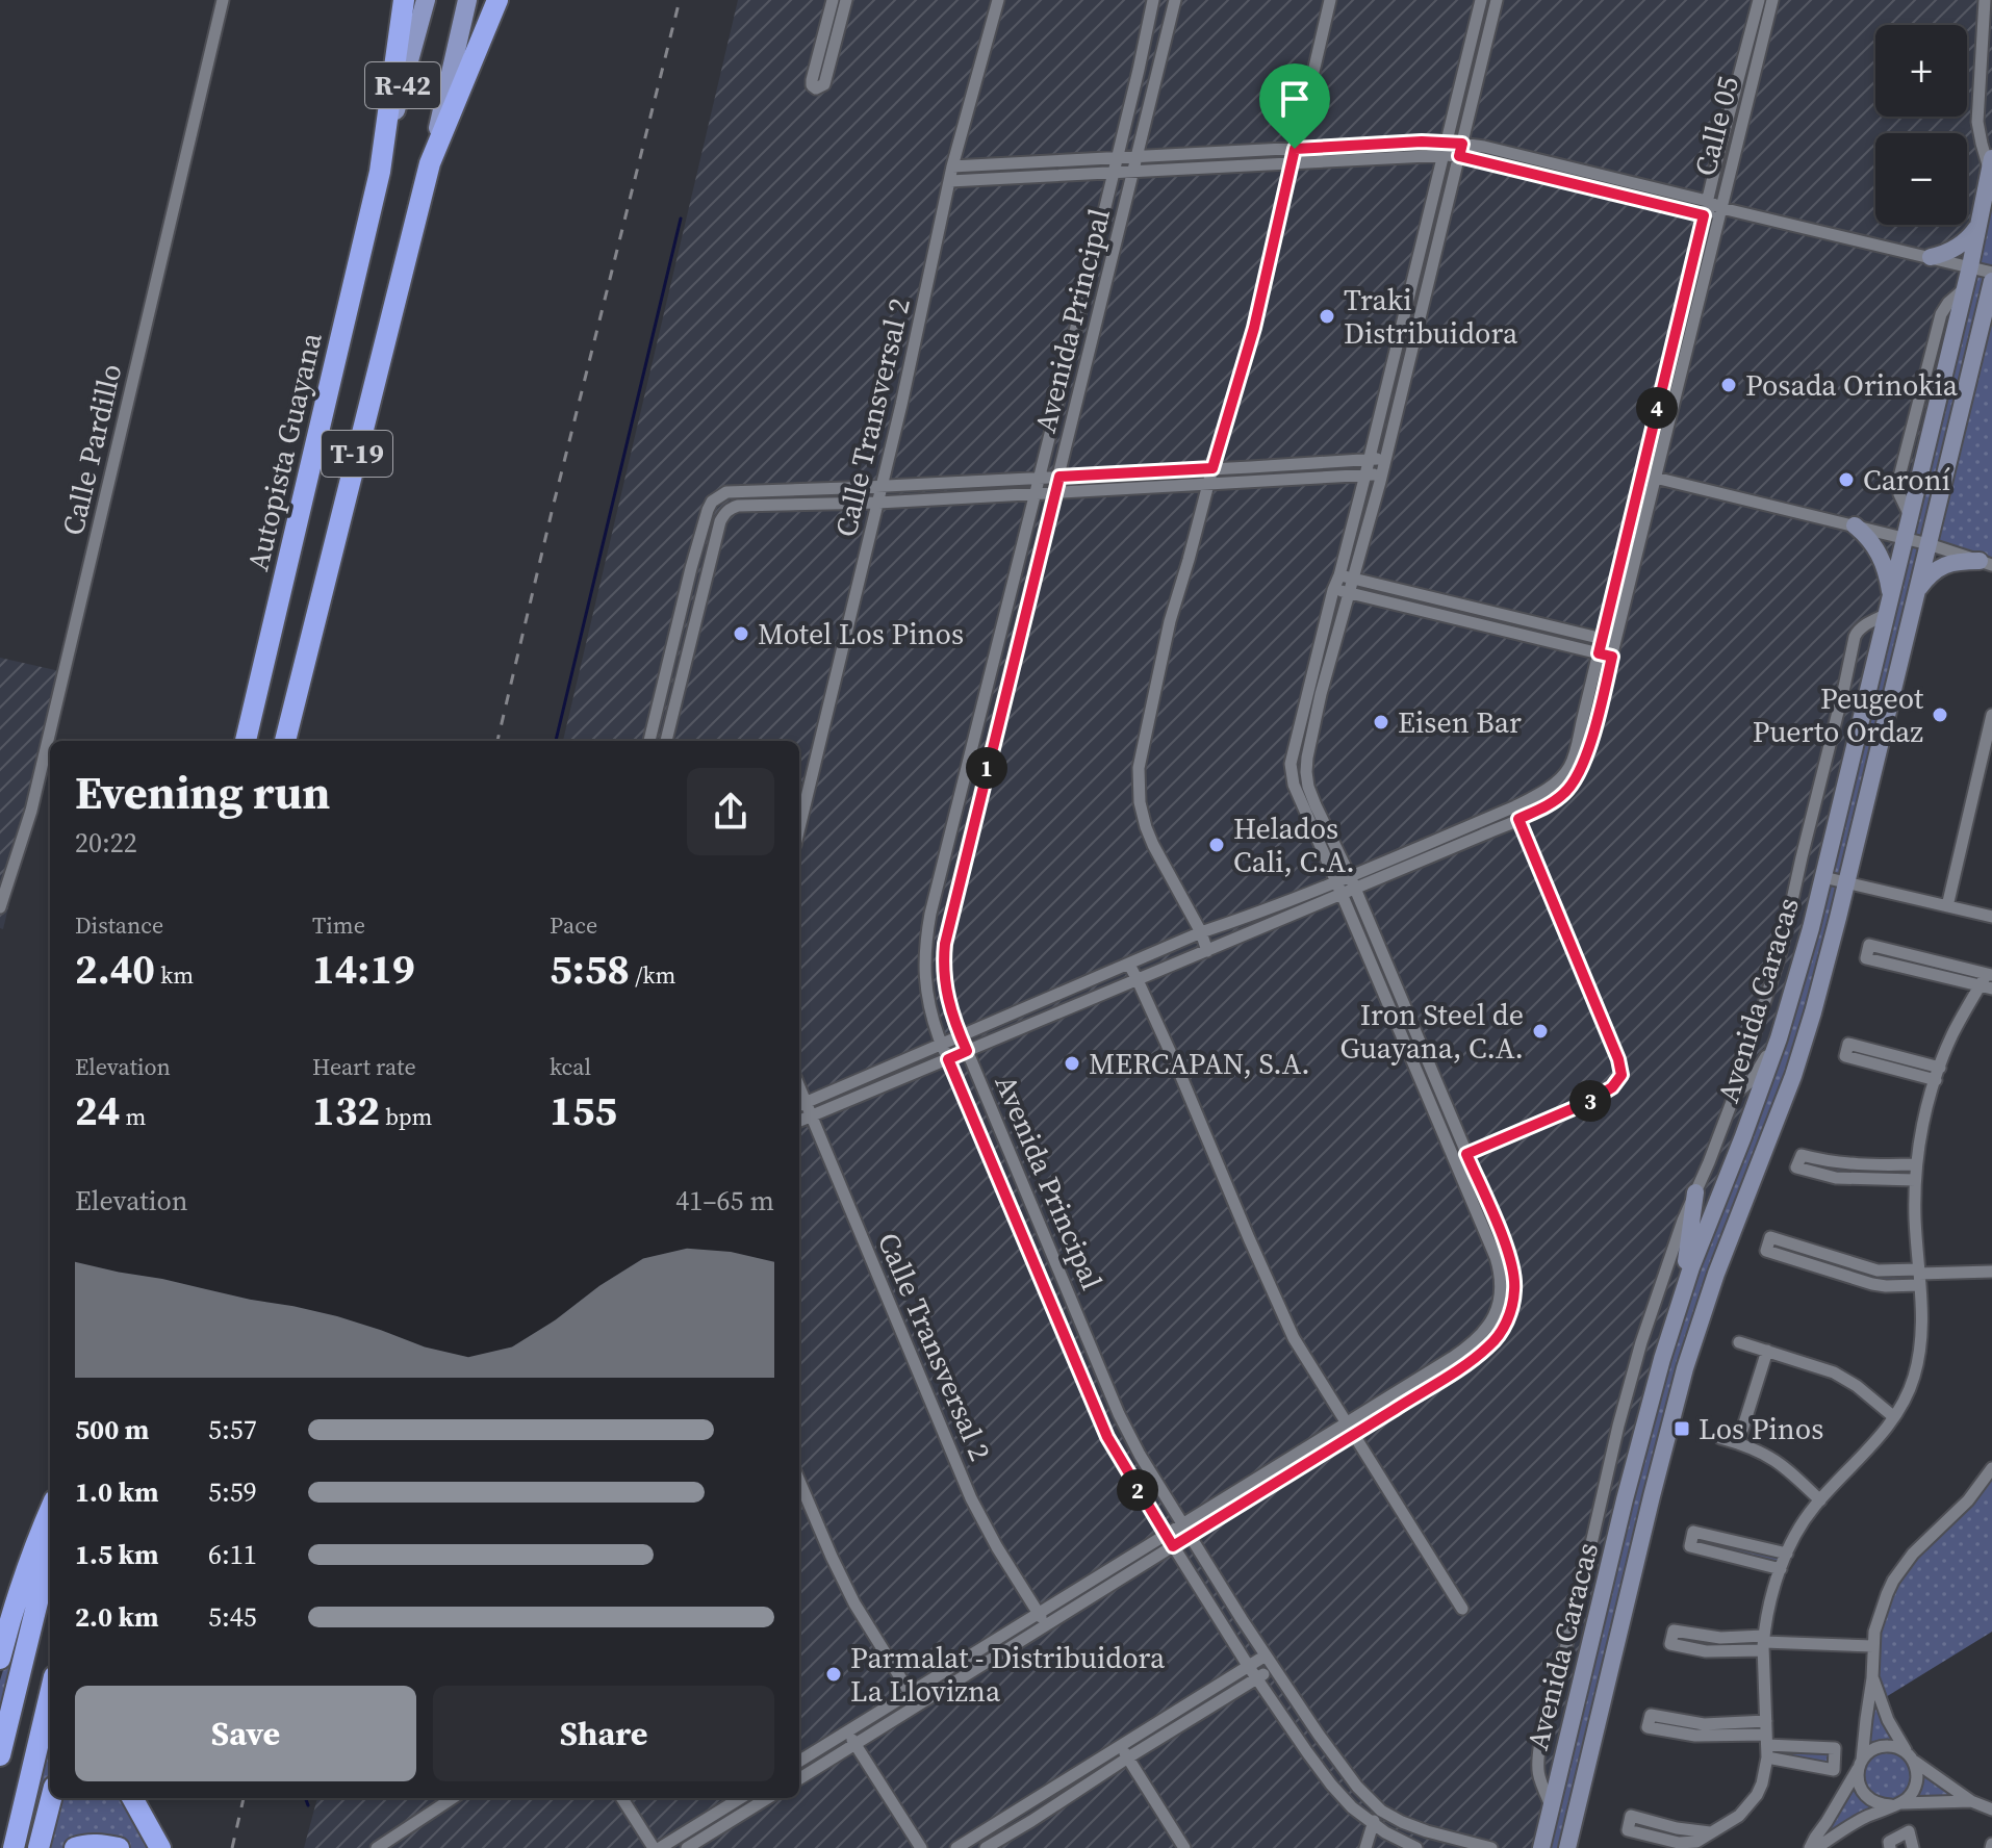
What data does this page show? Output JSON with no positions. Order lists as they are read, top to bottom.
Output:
{
  "streets": {
    "highway": ["Autopista Guayana", "T-19"],
    "main road": ["R-42"],
    "street": [
      "Calle 05",
      "Avenida Principal",
      "Calle Transversal 2",
      "Calle Pardillo",
      "Avenida Caracas"
    ]
  },
  "crossings": [
    ["R-42", "Autopista Guayana"],
    ["R-42", "T-19"]
  ],
  "places": {
    "other": [
      "Traki Distribuidora",
      "Posada Orinokia",
      "Caroní",
      "Motel Los Pinos",
      "Peugeot Puerto Ordaz",
      "Eisen Bar",
      "Helados Cali, C.A.",
      "Iron Steel de Guayana, C.A.",
      "MERCAPAN, S.A.",
      "Parmalat - Distribuidora La Llovizna"
    ],
    "transit": ["Los Pinos"]
  },
  "page": {
    "map_buttons": ["+", "−"],
    "pins": [
      "4",
      "1",
      "3",
      "2"
    ],
    "heading": ["Evening run", "20:22"],
    "stats": [
      ["Distance", "2.40 km"],
      ["Time", "14:19"],
      ["Pace", "5:58 /km"],
      ["Elevation", "24 m"],
      ["Heart rate", "132 bpm"],
      ["kcal", "155"]
    ],
    "chart": ["Elevation", "41–65 m"],
    "list": [
      {
        "name": "500 m",
        "note": "5:57"
      },
      {
        "name": "1.0 km",
        "note": "5:59"
      },
      {
        "name": "1.5 km",
        "note": "6:11"
      },
      {
        "name": "2.0 km",
        "note": "5:45"
      }
    ],
    "buttons": ["Save", "Share"]
  }
}
